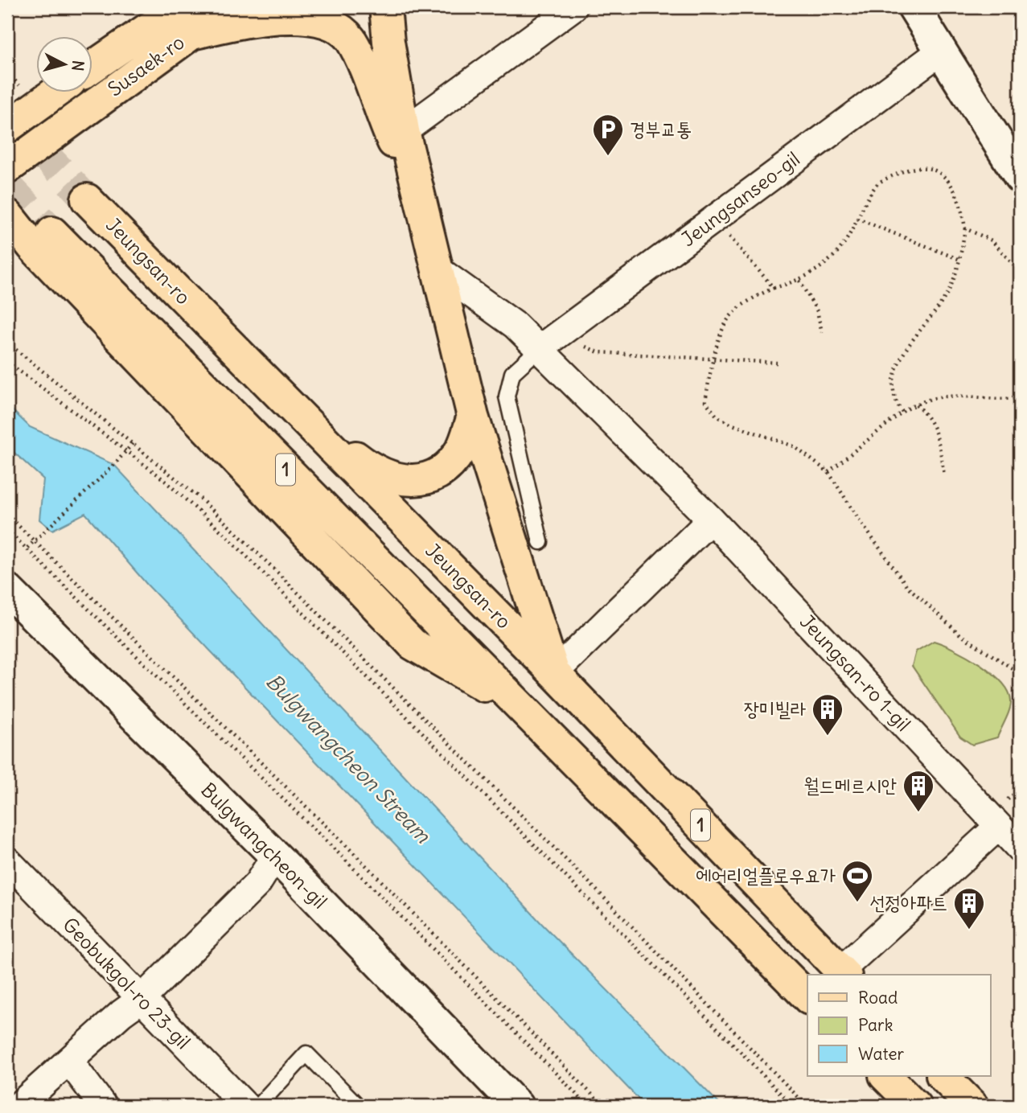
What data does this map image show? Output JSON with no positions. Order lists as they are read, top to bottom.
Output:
{
  "streets": {
    "main road": ["Susaek-ro", "Jeungsan-ro", "1"],
    "street": [
      "Jeungsanseo-gil",
      "Jeungsan-ro 1-gil",
      "Bulgwangcheon-gil",
      "Geobukgol-ro 23-gil"
    ]
  },
  "crossings": [
    ["Jeungsanseo-gil", "Jeungsan-ro 1-gil"]
  ],
  "water": ["Bulgwangcheon Stream"],
  "places": {
    "parking": ["경부교통"],
    "building": ["장미빌라", "월드메르시안", "선정아파트"],
    "sports": ["에어리얼플로우요가"]
  },
  "legend": ["Road", "Park", "Water"],
  "north": "right"
}
